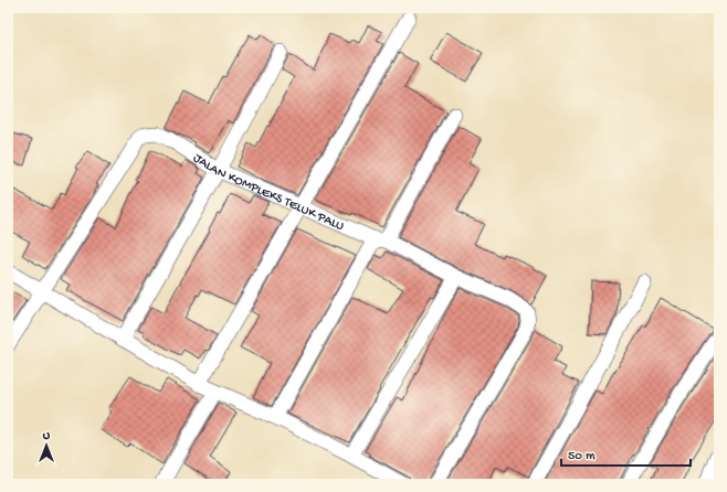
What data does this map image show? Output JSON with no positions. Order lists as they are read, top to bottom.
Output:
{
  "streets": {
    "street": ["JALAN KOMPLEKS TELUK PALU"]
  },
  "scale_bar": "50 m",
  "north": "top"
}
